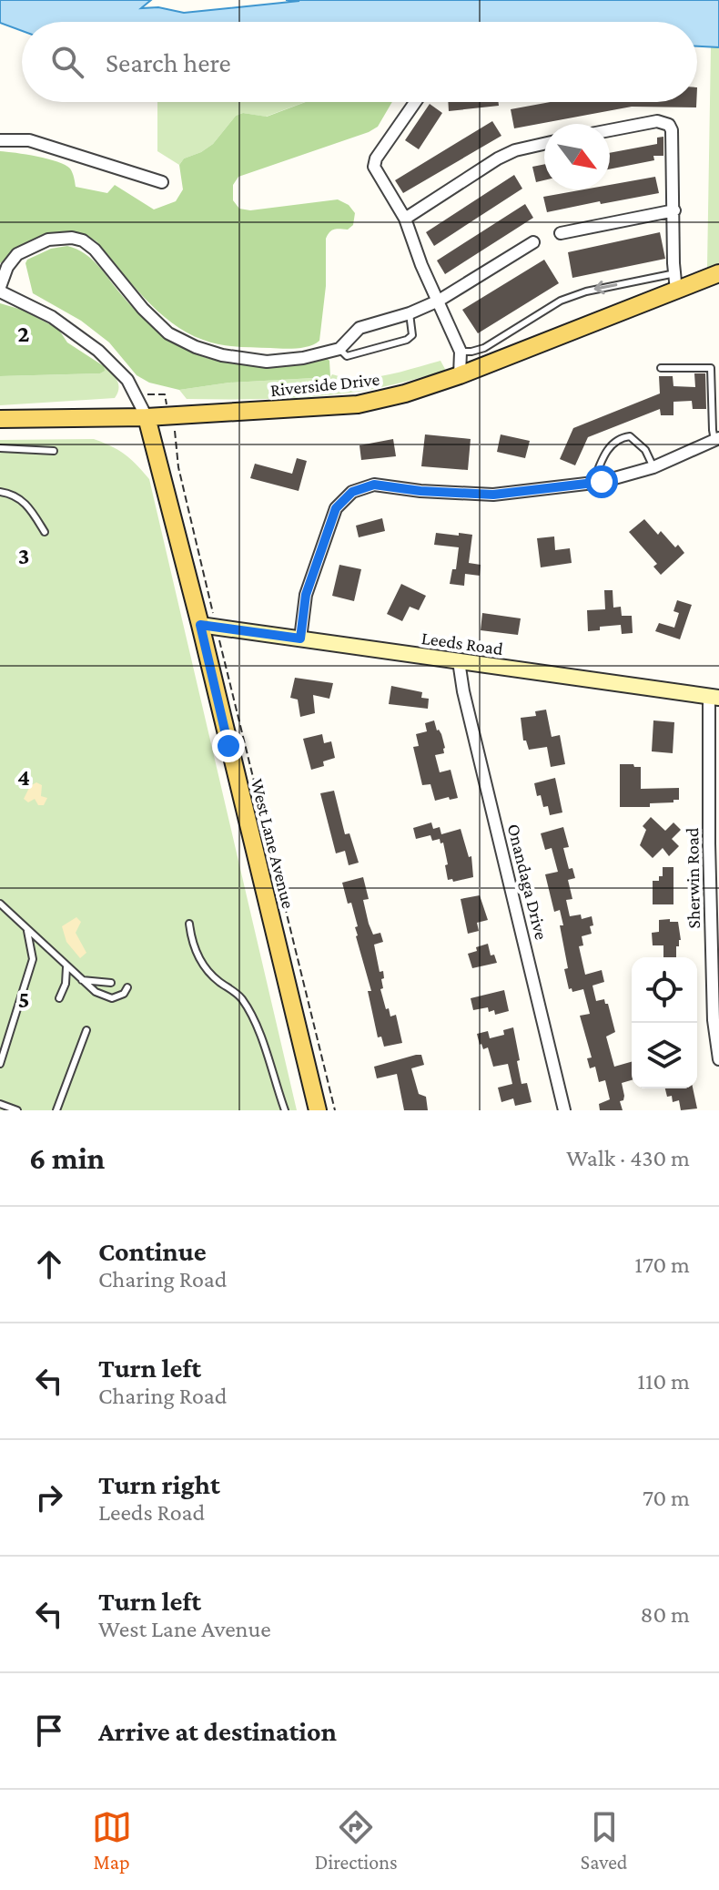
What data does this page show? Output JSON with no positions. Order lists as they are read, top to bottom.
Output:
{
  "streets": {
    "main road": ["Riverside Drive", "West Lane Avenue"],
    "street": ["Leeds Road", "Sherwin Road", "Onandaga Drive"]
  },
  "crossings": [
    ["Riverside Drive", "West Lane Avenue"],
    ["Leeds Road", "West Lane Avenue"],
    ["Leeds Road", "Sherwin Road"],
    ["Leeds Road", "Onandaga Drive"]
  ],
  "north": "bottom right",
  "page": {
    "search": "Search here",
    "heading": ["6 min", "Walk · 430 m"],
    "list": [
      ["Continue", "Charing Road", "170 m"],
      ["Turn left", "Charing Road", "110 m"],
      ["Turn right", "Leeds Road", "70 m"],
      ["Turn left", "West Lane Avenue", "80 m"],
      "Arrive at destination"
    ],
    "nav": ["Map", "Directions", "Saved"]
  },
  "grid": {
    "rows": [
      "2",
      "3",
      "4",
      "5"
    ]
  }
}
